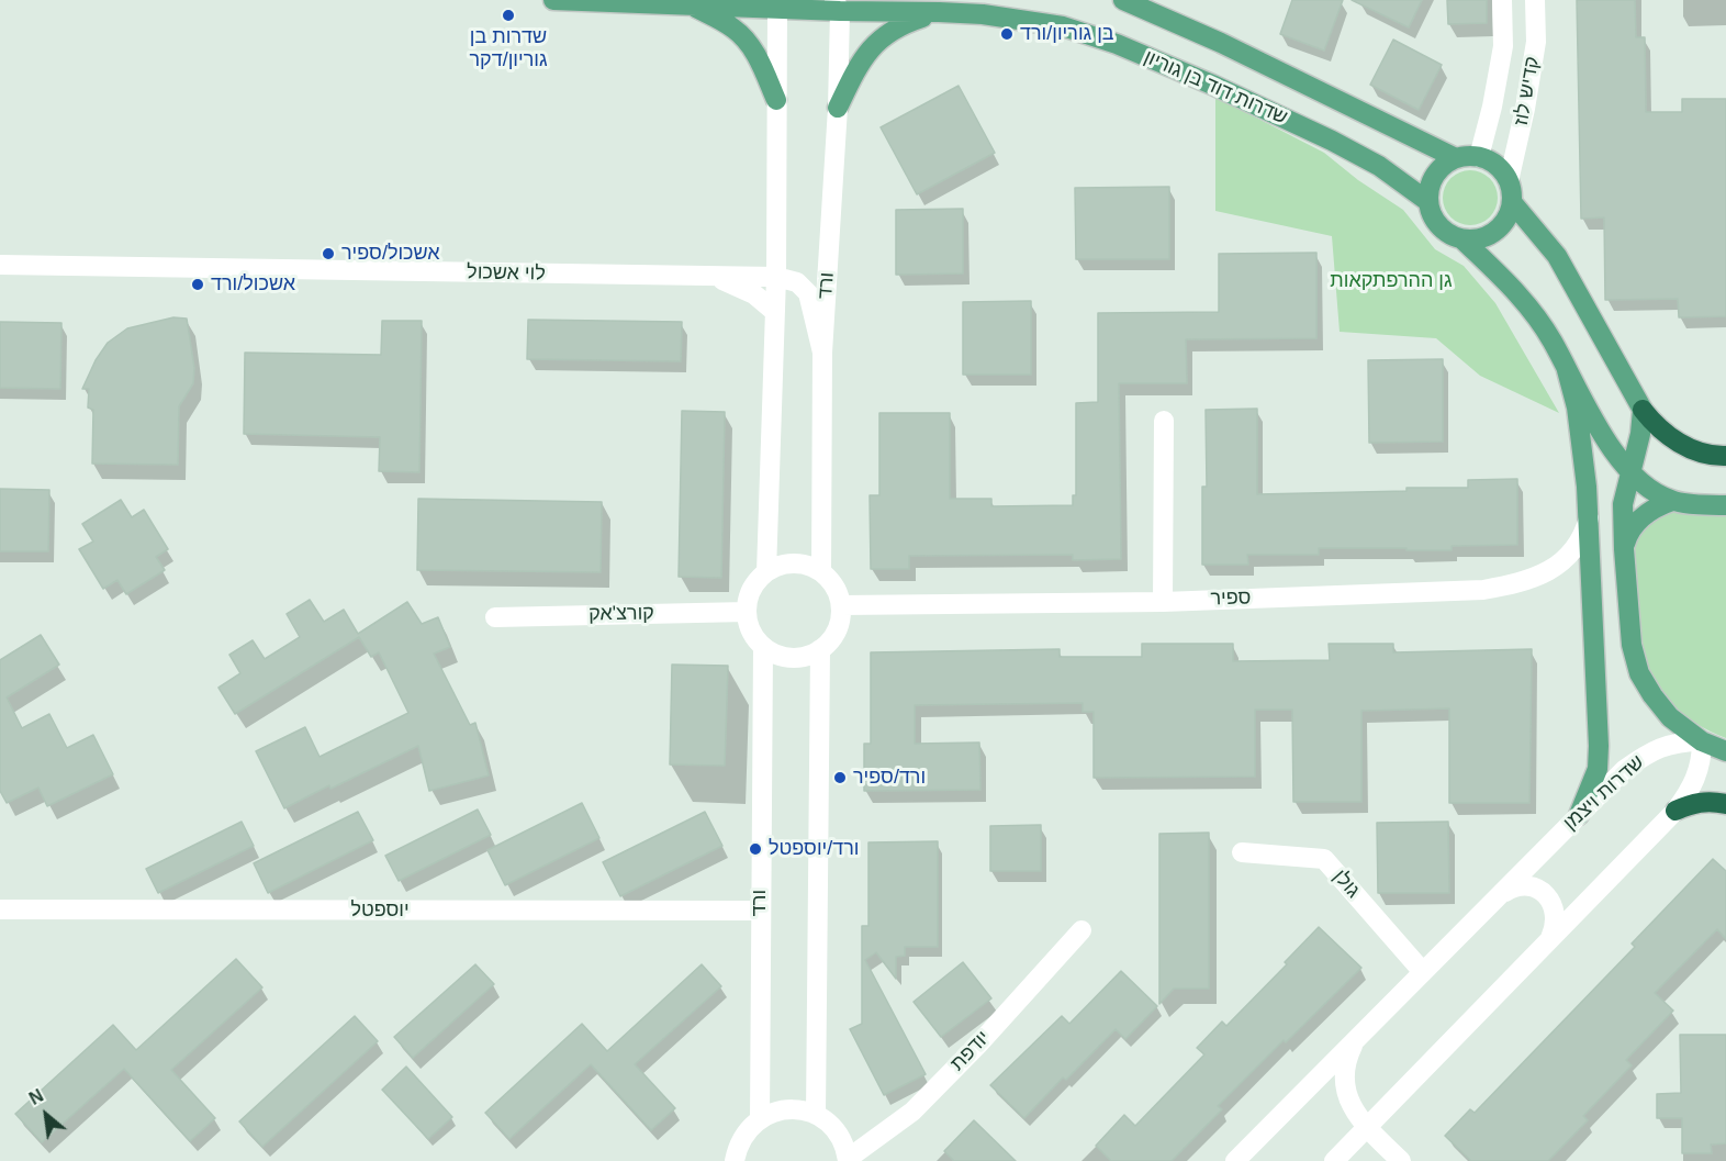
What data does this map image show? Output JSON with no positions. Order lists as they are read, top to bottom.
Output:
{
  "streets": {
    "main road": ["שדרות דוד בן גוריון"],
    "street": [
      "קדיש לוז",
      "לוי אשכול",
      "ורד",
      "ספיר",
      "קורצ'אק",
      "שדרות ויצמן",
      "גולן",
      "יוספטל",
      "יודפת"
    ]
  },
  "crossings": [
    ["שדרות דוד בן גוריון", "קדיש לוז"],
    ["שדרות דוד בן גוריון", "ורד"],
    ["ורד", "ספיר"],
    ["ורד", "קורצ'אק"],
    ["ורד", "יוספטל"],
    ["ספיר", "קורצ'אק"],
    ["שדרות ויצמן", "גולן"]
  ],
  "parks": ["גן ההרפתקאות"],
  "places": [
    "שדרות בן גוריון/דקר",
    "בן גוריון/ורד",
    "אשכול/ספיר",
    "אשכול/ורד",
    "ורד/ספיר",
    "ורד/יוספטל"
  ],
  "north": "top left"
}
